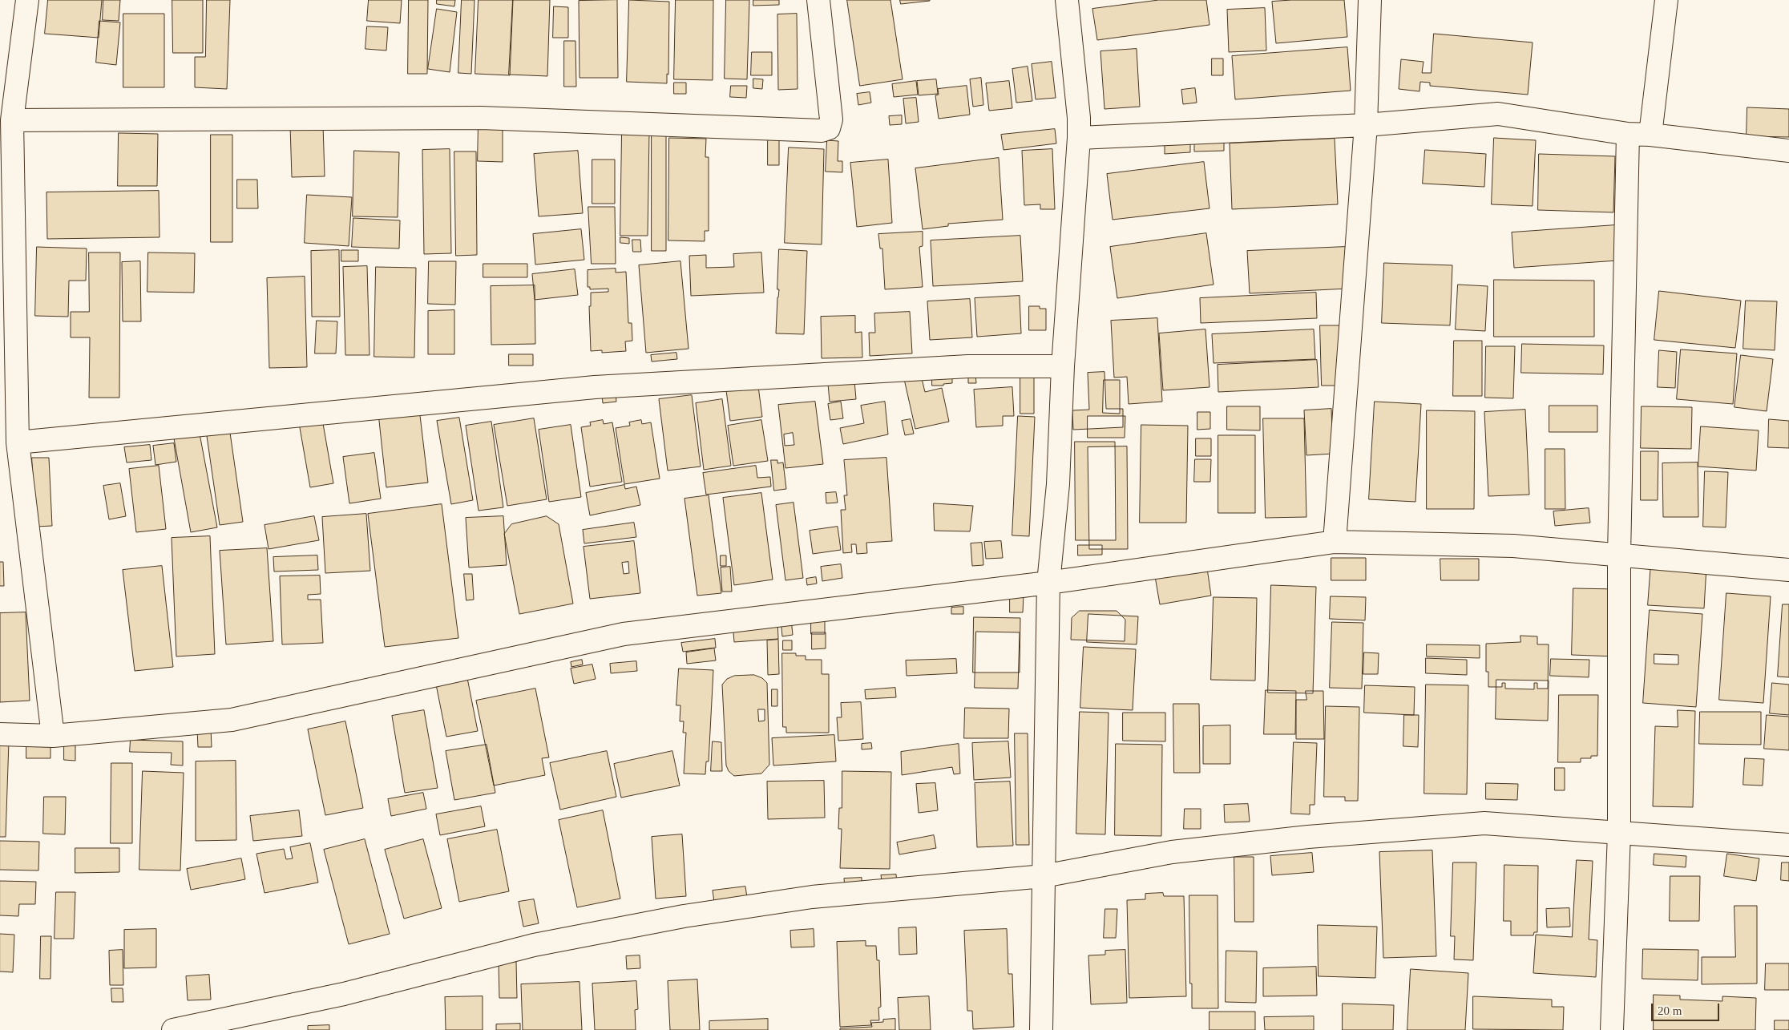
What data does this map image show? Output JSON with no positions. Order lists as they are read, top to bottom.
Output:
{
  "scale_bar": "20 m"
}
